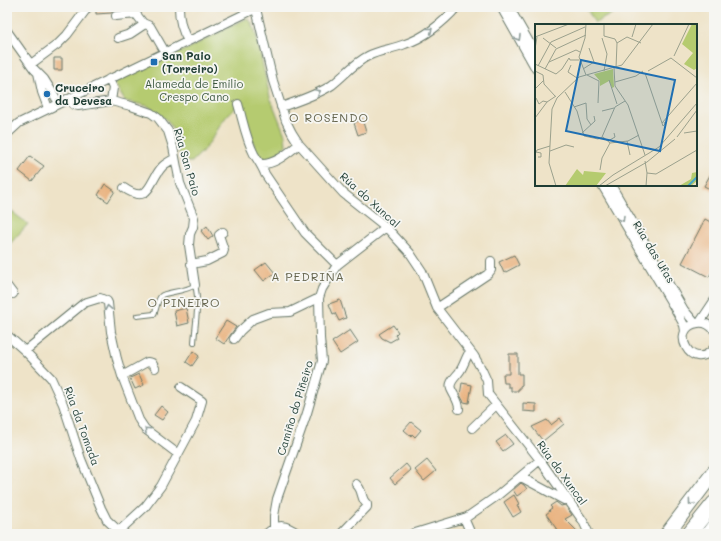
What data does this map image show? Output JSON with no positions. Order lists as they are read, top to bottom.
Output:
{
  "streets": {
    "street": [
      "Rúa San Paio",
      "Rúa do Xuncal",
      "Rúa das Ufas",
      "Camiño do Piñeiro",
      "Rúa da Tomada"
    ]
  },
  "crossings": [
    ["Rúa do Xuncal", "Camiño do Piñeiro"]
  ],
  "districts": ["O ROSENDO", "A PEDRIÑA", "O PIÑEIRO"],
  "parks": ["Alameda de Emilio Crespo Cano"],
  "places": {
    "transit": ["San Paio (Torreiro)"],
    "other": ["Cruceiro da Devesa"]
  }
}
